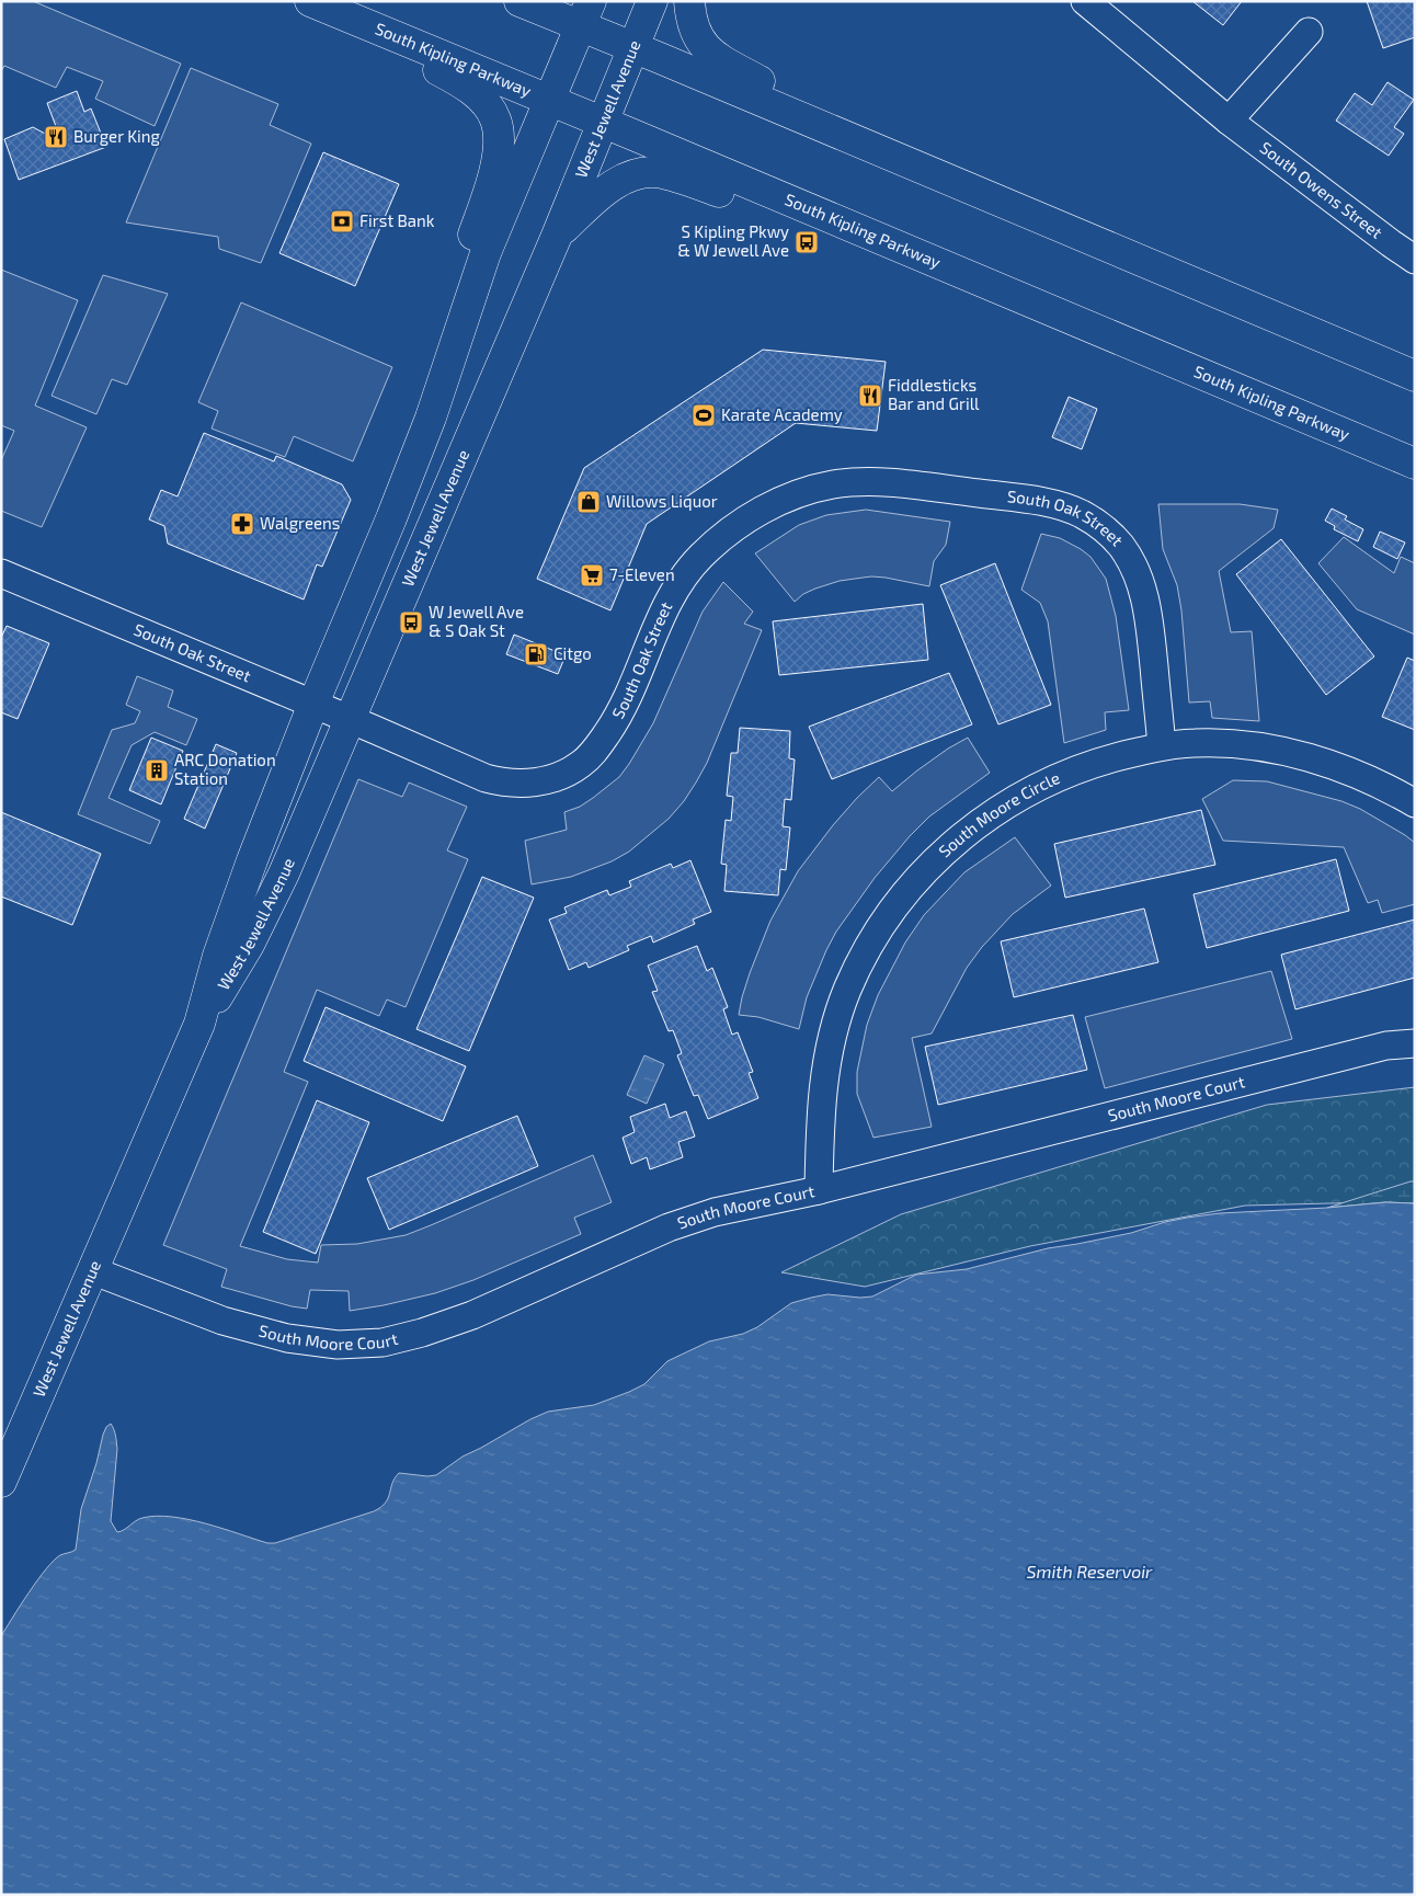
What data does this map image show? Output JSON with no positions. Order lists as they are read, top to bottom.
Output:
{
  "streets": {
    "main road": ["South Kipling Parkway", "West Jewell Avenue"],
    "street": [
      "South Owens Street",
      "South Oak Street",
      "South Moore Circle",
      "South Moore Court"
    ]
  },
  "crossings": [
    ["South Kipling Parkway", "West Jewell Avenue"],
    ["West Jewell Avenue", "South Oak Street"],
    ["West Jewell Avenue", "South Moore Court"],
    ["South Oak Street", "South Moore Circle"],
    ["South Moore Circle", "South Moore Court"]
  ],
  "water": ["Smith Reservoir"],
  "places": {
    "restaurant": ["Burger King", "Fiddlesticks Bar and Grill"],
    "bank": ["First Bank"],
    "bus stop": ["S Kipling Pkwy & W Jewell Ave", "W Jewell Ave & S Oak St"],
    "sports": ["Karate Academy"],
    "shop": ["Willows Liquor"],
    "pharmacy": ["Walgreens"],
    "supermarket": ["7-Eleven"],
    "fuel station": ["Citgo"],
    "building": ["ARC Donation Station"]
  }
}
